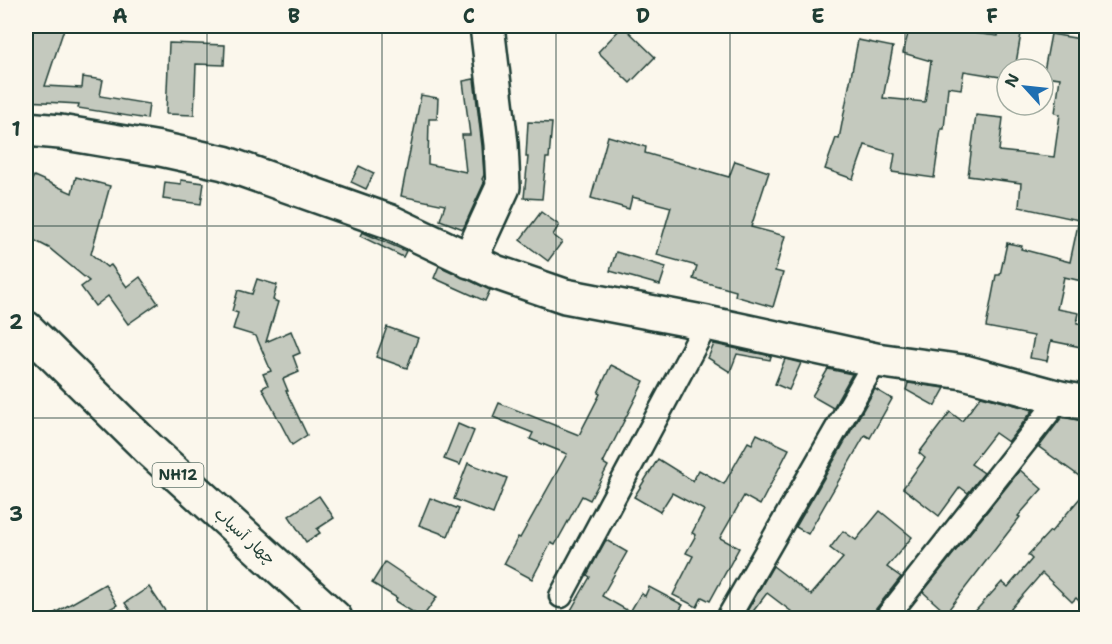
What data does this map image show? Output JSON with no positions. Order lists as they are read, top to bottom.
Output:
{
  "streets": {
    "main road": ["NH12", "چهار آسیاب"]
  },
  "north": "top left",
  "grid": {
    "columns": [
      "A",
      "B",
      "C",
      "D",
      "E",
      "F"
    ],
    "rows": ["1", "2", "3"]
  }
}
